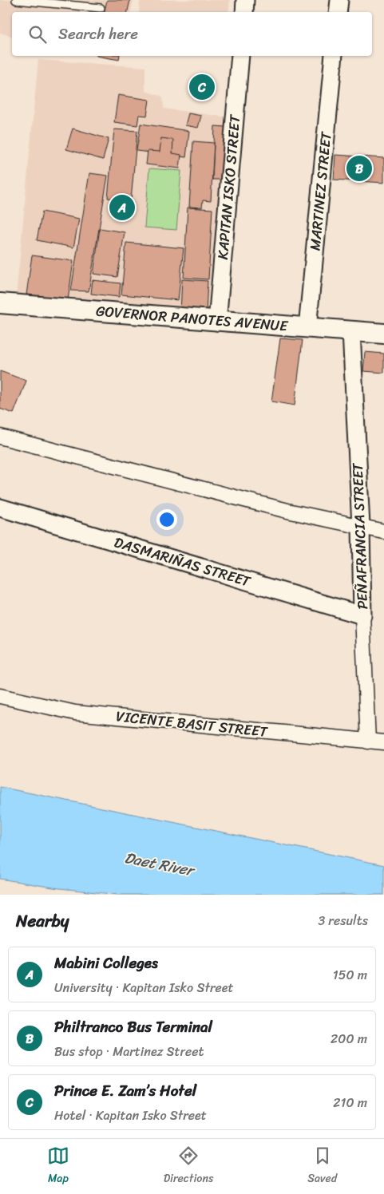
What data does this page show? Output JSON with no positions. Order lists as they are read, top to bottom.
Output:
{
  "streets": {
    "main road": ["GOVERNOR PANOTES AVENUE"],
    "street": [
      "KAPITAN ISKO STREET",
      "MARTINEZ STREET",
      "PEÑAFRANCIA STREET",
      "DASMARIÑAS STREET",
      "VICENTE BASIT STREET"
    ]
  },
  "crossings": [
    ["KAPITAN ISKO STREET", "GOVERNOR PANOTES AVENUE"],
    ["MARTINEZ STREET", "GOVERNOR PANOTES AVENUE"],
    ["GOVERNOR PANOTES AVENUE", "PEÑAFRANCIA STREET"],
    ["PEÑAFRANCIA STREET", "DASMARIÑAS STREET"],
    ["PEÑAFRANCIA STREET", "VICENTE BASIT STREET"]
  ],
  "water": ["Daet River"],
  "page": {
    "search": "Search here",
    "pins": ["C", "B", "A"],
    "heading": ["Nearby", "3 results"],
    "list": [
      {
        "mark": "A",
        "name": "Mabini Colleges",
        "note": "University · Kapitan Isko Street",
        "value": "150 m"
      },
      {
        "mark": "B",
        "name": "Philtranco Bus Terminal",
        "note": "Bus stop · Martinez Street",
        "value": "200 m"
      },
      {
        "mark": "C",
        "name": "Prince E. Zam’s Hotel",
        "note": "Hotel · Kapitan Isko Street",
        "value": "210 m"
      }
    ],
    "nav": ["Map", "Directions", "Saved"]
  }
}
